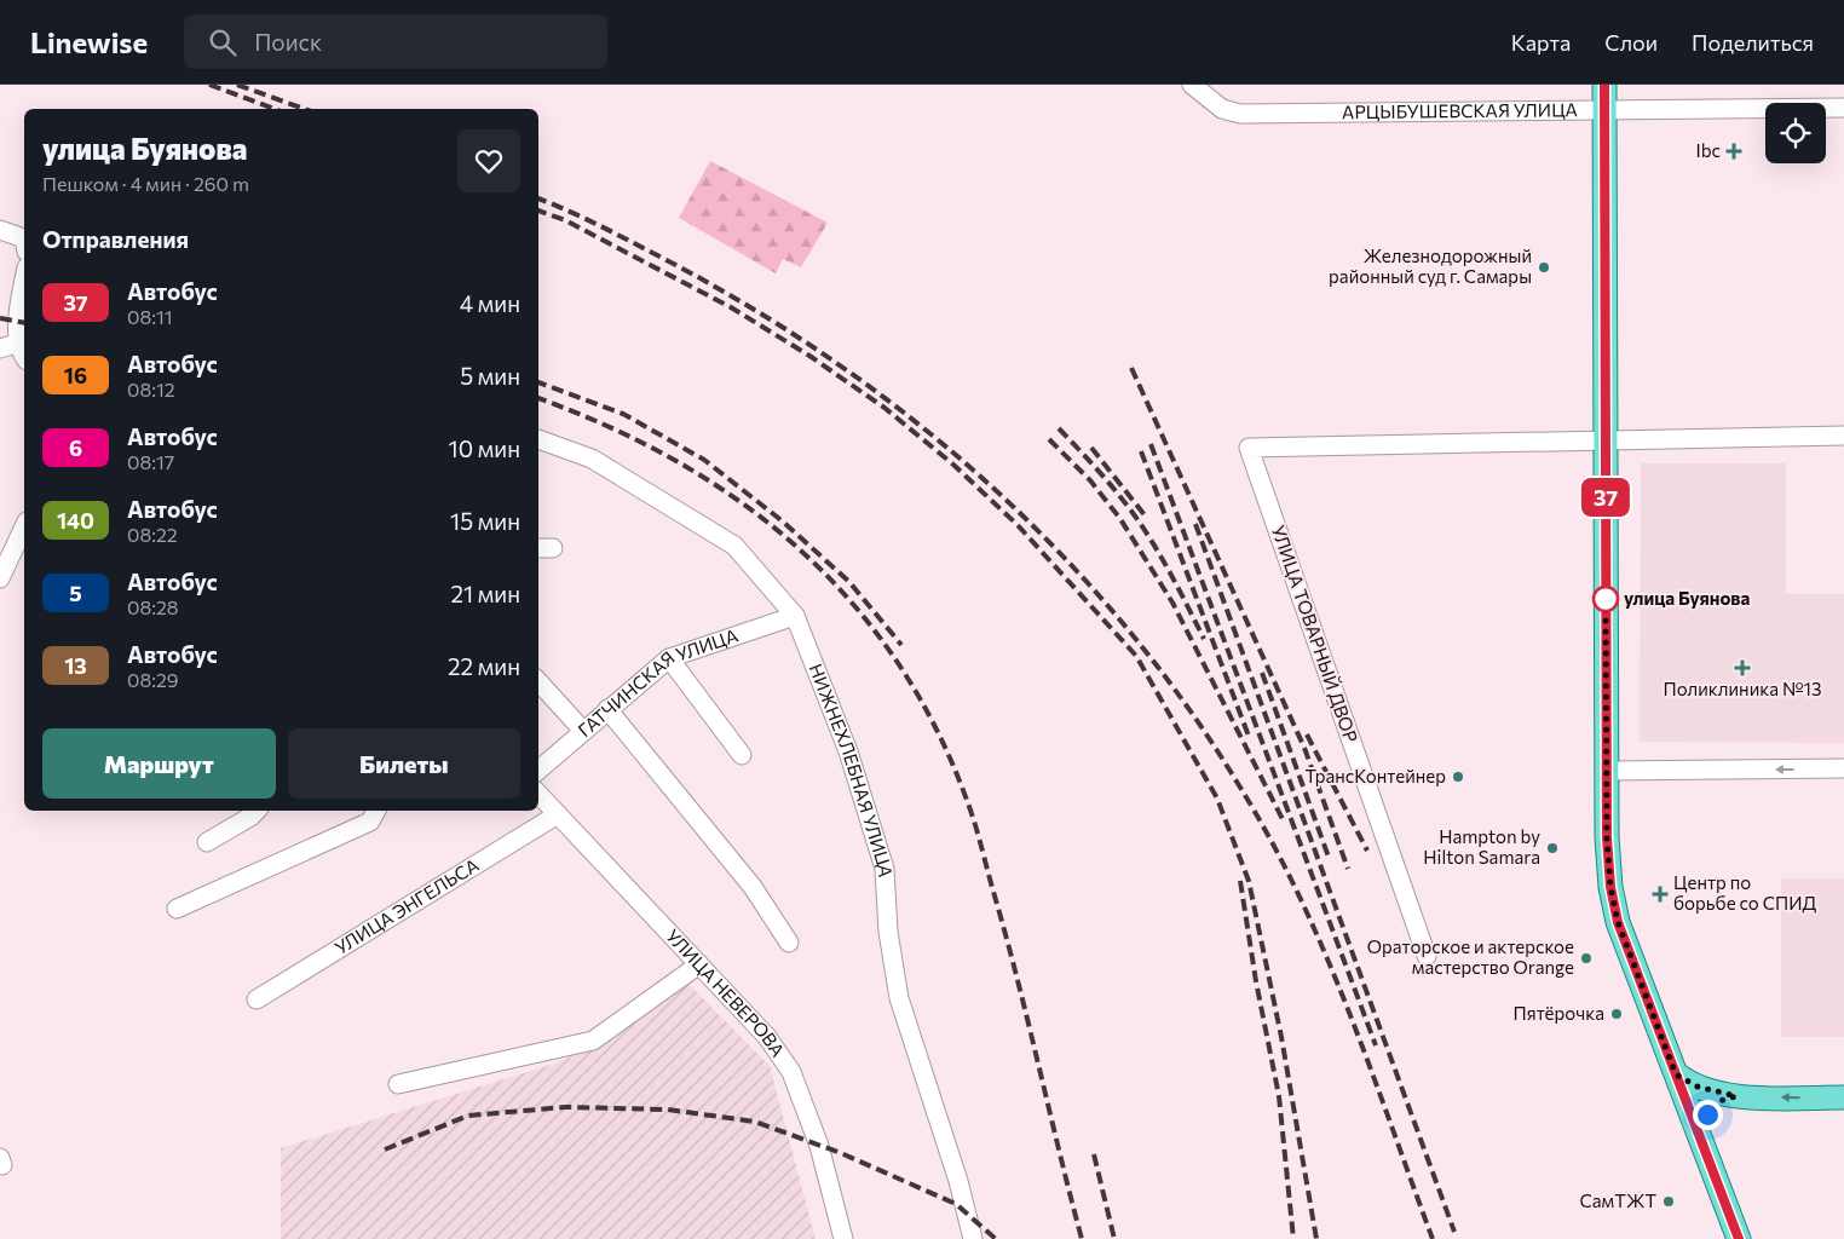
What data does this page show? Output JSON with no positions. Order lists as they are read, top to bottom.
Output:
{
  "streets": {
    "street": [
      "АРЦЫБУШЕВСКАЯ УЛИЦА",
      "УЛИЦА ТОВАРНЫЙ ДВОР",
      "ГАТЧИНСКАЯ УЛИЦА",
      "НИЖНЕХЛЕБНАЯ УЛИЦА",
      "УЛИЦА ЭНГЕЛЬСА",
      "УЛИЦА НЕВЕРОВА"
    ]
  },
  "crossings": [
    ["ГАТЧИНСКАЯ УЛИЦА", "НИЖНЕХЛЕБНАЯ УЛИЦА"],
    ["УЛИЦА ЭНГЕЛЬСА", "УЛИЦА НЕВЕРОВА"]
  ],
  "places": {
    "health": ["Ibc", "Поликлиника №13", "Центр по борьбе со СПИД"],
    "other": [
      "Железнодорожный районный суд г. Самары",
      "улица Буянова",
      "ТрансКонтейнер",
      "Hampton by Hilton Samara",
      "Ораторское и актерское мастерство Orange",
      "Пятёрочка",
      "СамТЖТ"
    ]
  },
  "lines": ["bus line 37"],
  "page": {
    "header": "Linewise",
    "search": "Поиск",
    "nav": ["Карта", "Слои", "Поделиться"],
    "on_map": "37",
    "heading": [
      ["улица Буянова", "Пешком · 4 мин · 260 m"],
      "Отправления"
    ],
    "list": [
      {
        "mark": "37",
        "name": "Автобус",
        "note": "08:11",
        "value": "4 мин"
      },
      {
        "mark": "16",
        "name": "Автобус",
        "note": "08:12",
        "value": "5 мин"
      },
      {
        "mark": "6",
        "name": "Автобус",
        "note": "08:17",
        "value": "10 мин"
      },
      {
        "mark": "140",
        "name": "Автобус",
        "note": "08:22",
        "value": "15 мин"
      },
      {
        "mark": "5",
        "name": "Автобус",
        "note": "08:28",
        "value": "21 мин"
      },
      {
        "mark": "13",
        "name": "Автобус",
        "note": "08:29",
        "value": "22 мин"
      }
    ],
    "buttons": ["Маршрут", "Билеты"]
  }
}
